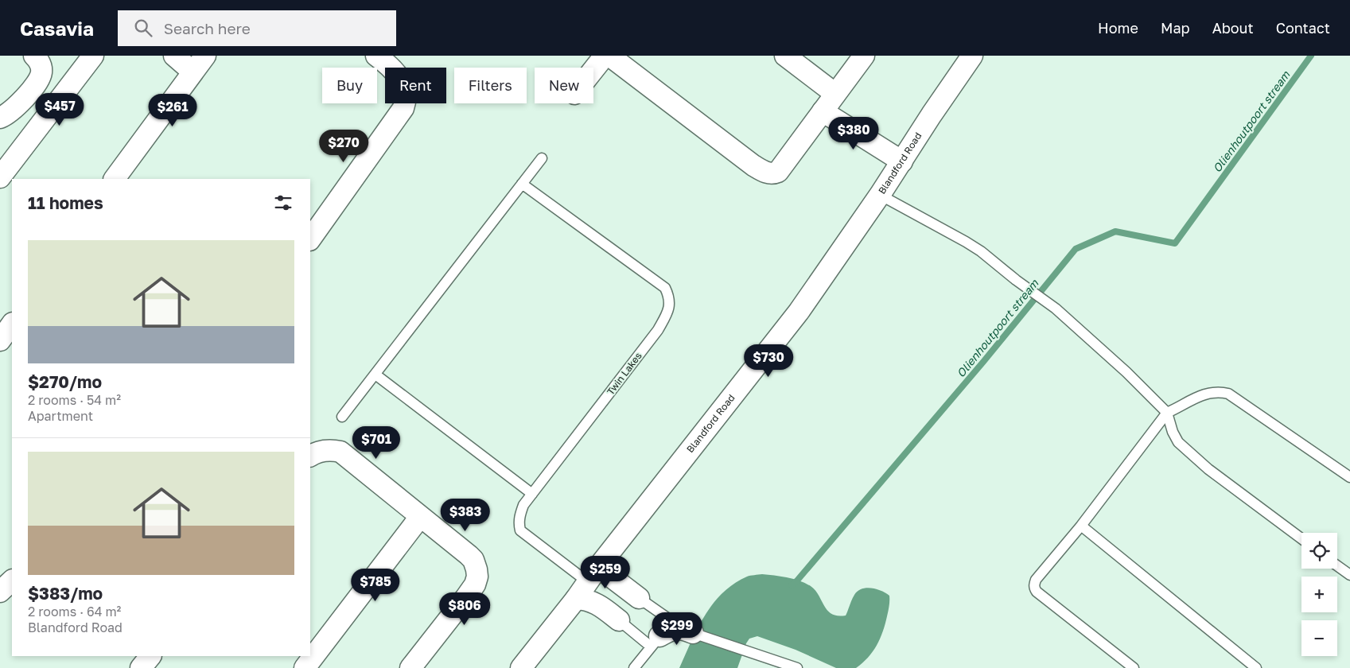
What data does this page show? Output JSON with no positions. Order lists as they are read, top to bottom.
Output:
{
  "streets": {
    "street": ["Blandford Road"],
    "lane": ["Twin Lakes"]
  },
  "crossings": [
    ["Blandford Road", "Twin Lakes"]
  ],
  "water": ["Olienhoutpoort stream"],
  "page": {
    "header": "Casavia",
    "search": "Search here",
    "nav": [
      "Home",
      "Map",
      "About",
      "Contact"
    ],
    "chip": [
      "Buy",
      "Rent",
      "Filters",
      "New"
    ],
    "price": [
      "$457",
      "$261",
      "$380",
      "$270",
      "$730",
      "$701",
      "$383",
      "$259",
      "$785",
      "$806",
      "$299"
    ],
    "heading": "11 homes",
    "list": [
      {
        "name": "$270/mo",
        "note": "2 rooms · 54 m² · Apartment"
      },
      {
        "name": "$383/mo",
        "note": "2 rooms · 64 m² · Blandford Road"
      }
    ],
    "map_buttons": ["+", "−"]
  }
}
